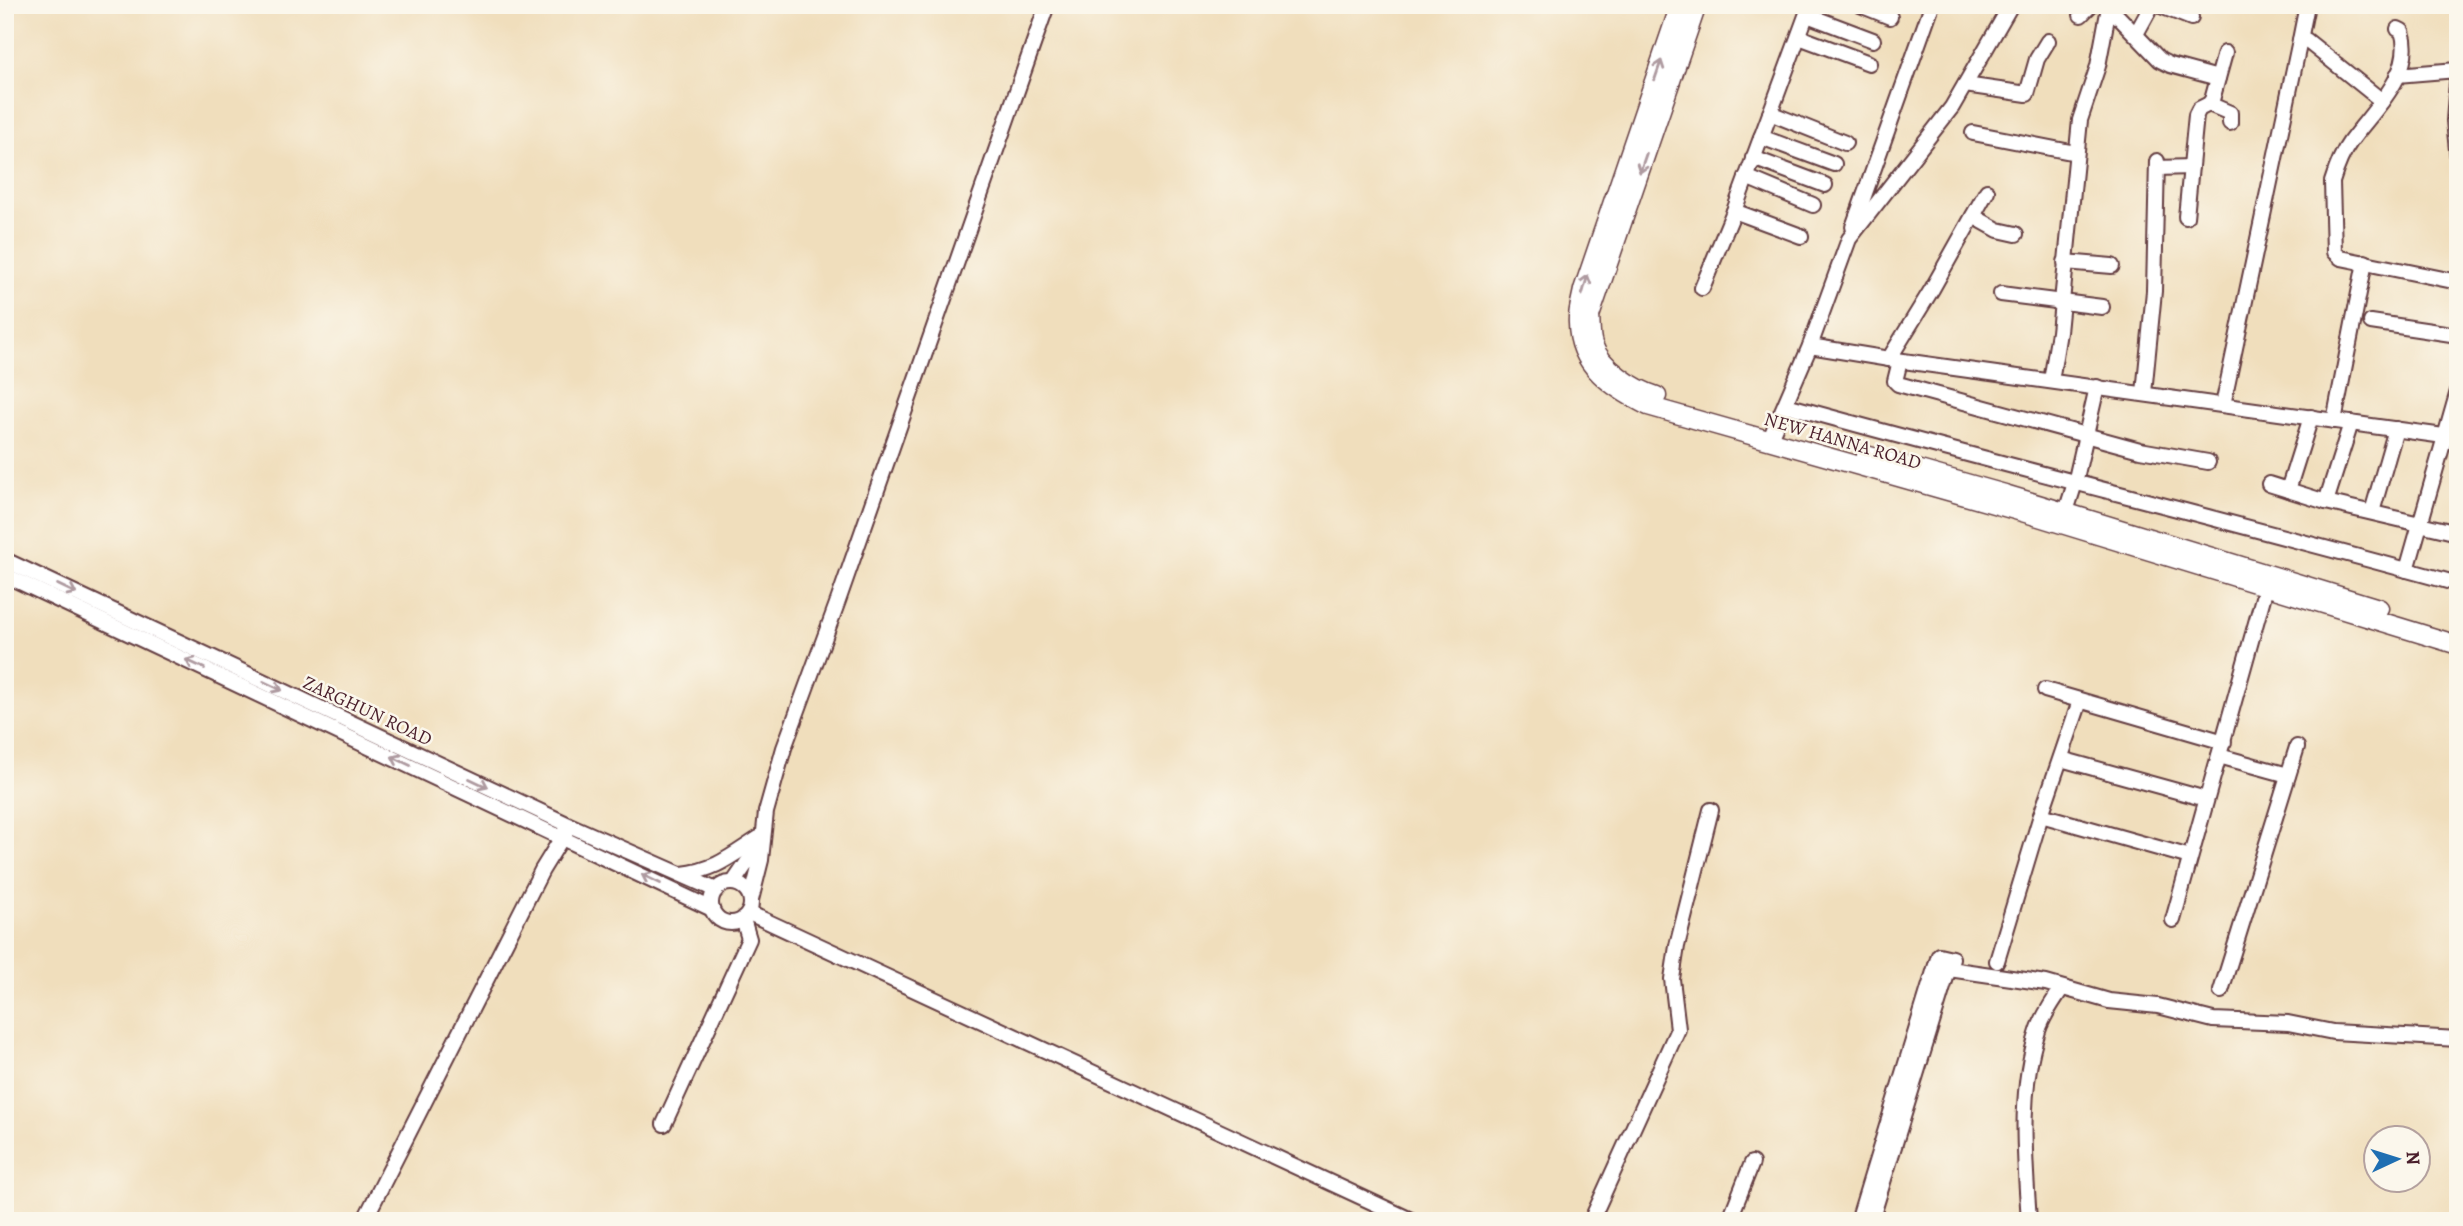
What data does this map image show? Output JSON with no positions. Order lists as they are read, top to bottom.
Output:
{
  "streets": {
    "main road": ["NEW HANNA ROAD"],
    "street": ["ZARGHUN ROAD"]
  },
  "north": "right"
}
